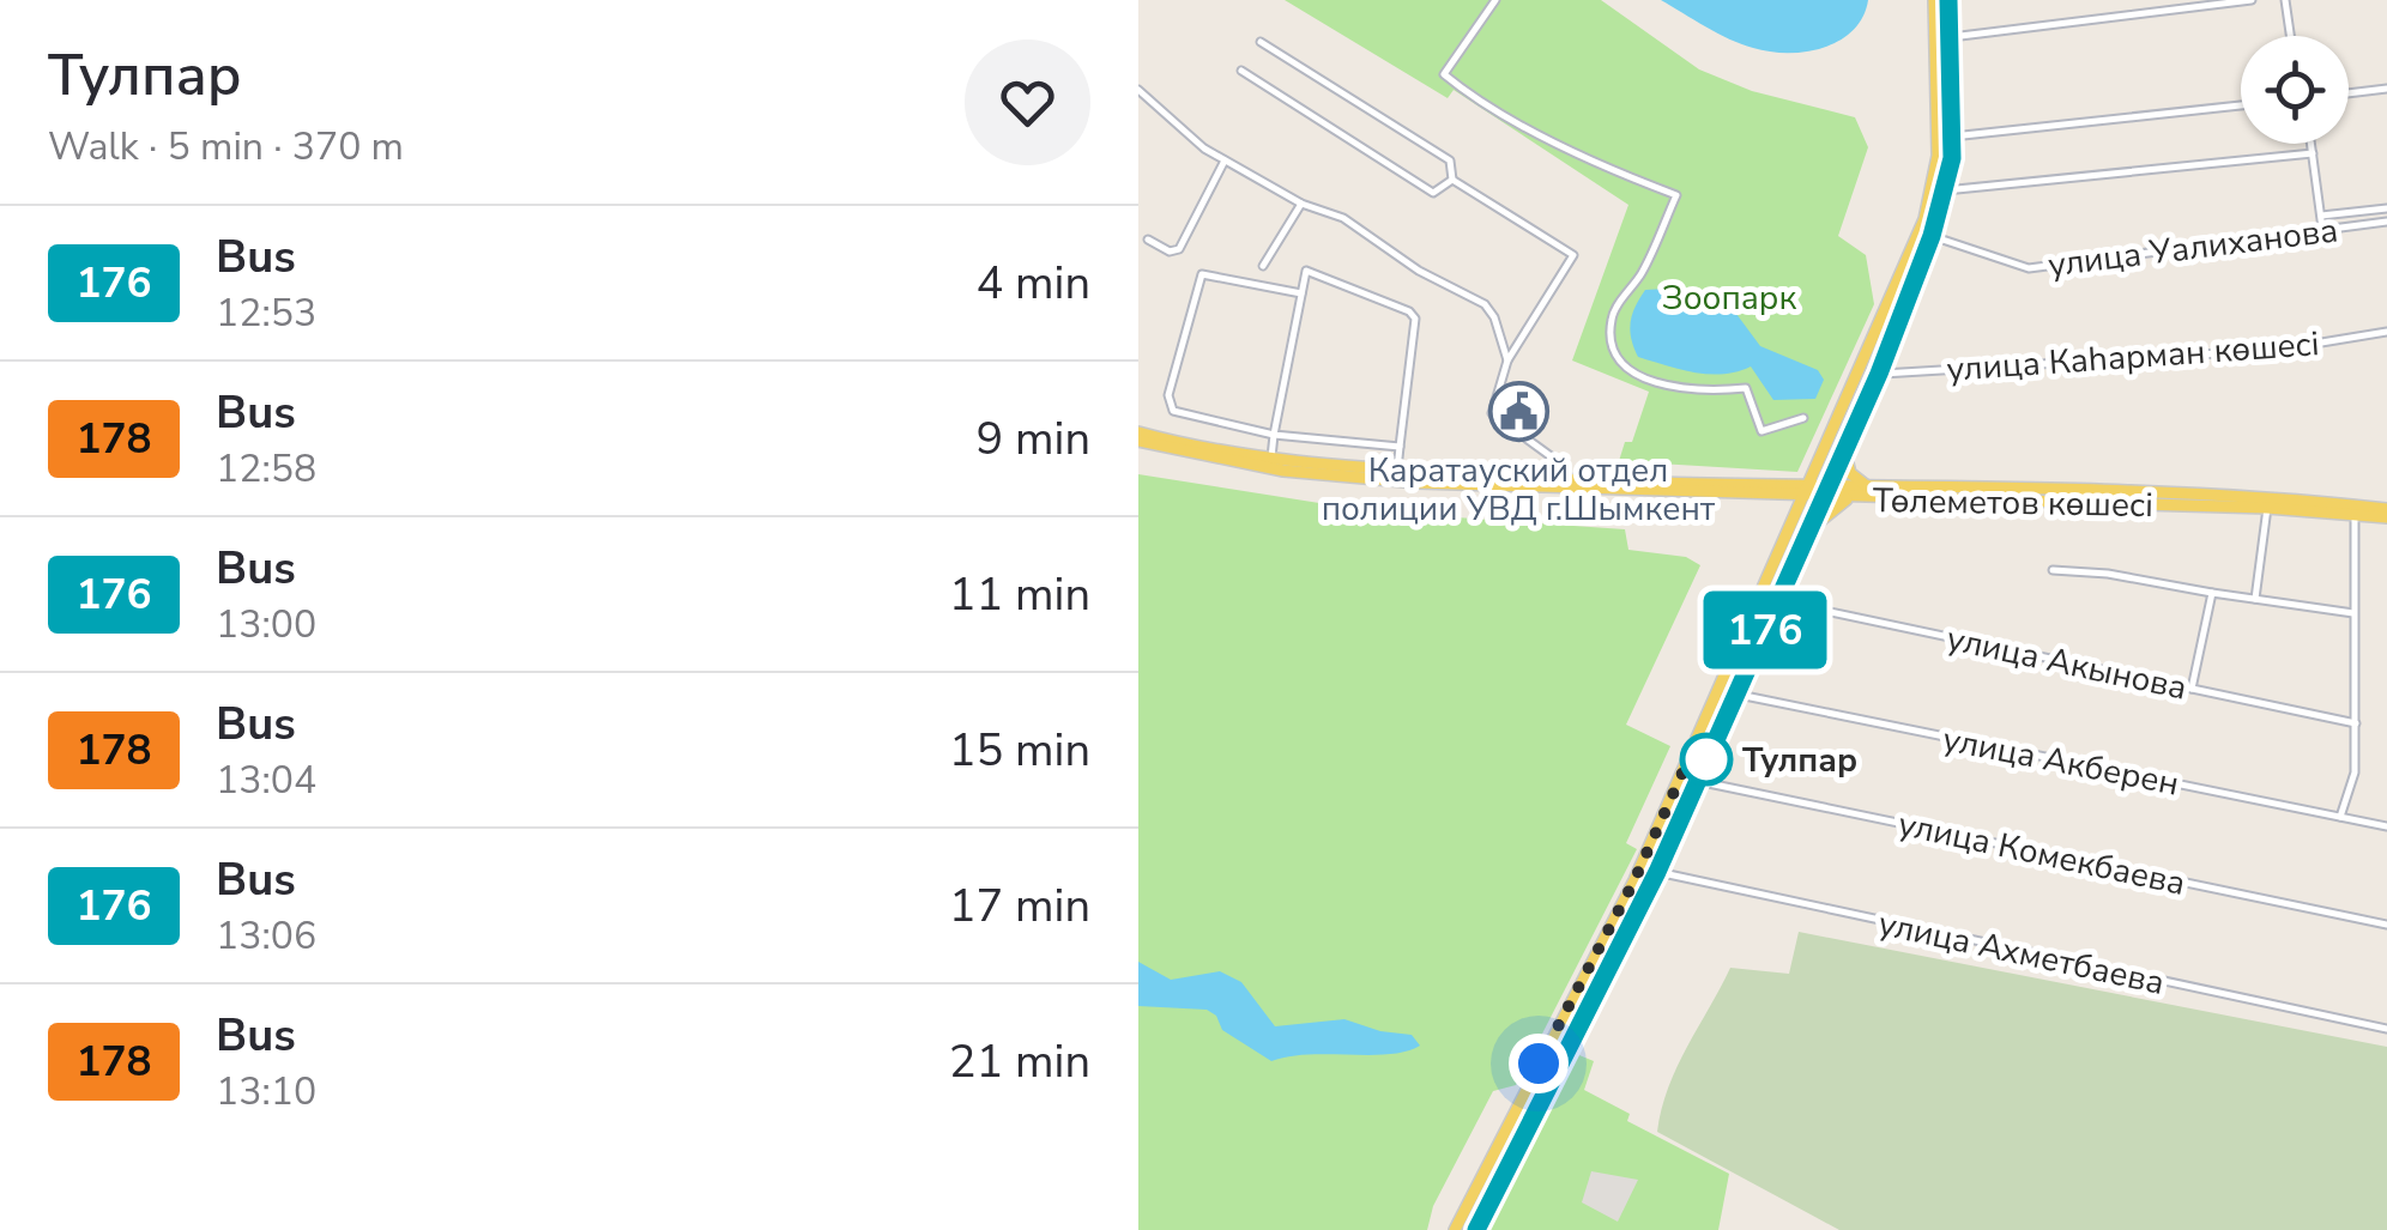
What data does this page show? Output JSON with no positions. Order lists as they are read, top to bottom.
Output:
{
  "streets": {
    "main road": ["Төлеметов көшесі"],
    "street": [
      "улица Уалиханова",
      "улица Каһарман көшесі",
      "улица Акынова",
      "улица Акберен",
      "улица Комекбаева",
      "улица Ахметбаева"
    ]
  },
  "parks": ["Зоопарк"],
  "places": {
    "public building": ["Каратауский отдел полиции УВД г.Шымкент"],
    "other": ["Тулпар"]
  },
  "lines": ["bus line 176"],
  "page": {
    "heading": ["Тулпар", "Walk · 5 min · 370 m"],
    "on_map": "176",
    "list": [
      {
        "mark": "176",
        "name": "Bus",
        "note": "12:53",
        "value": "4 min"
      },
      {
        "mark": "178",
        "name": "Bus",
        "note": "12:58",
        "value": "9 min"
      },
      {
        "mark": "176",
        "name": "Bus",
        "note": "13:00",
        "value": "11 min"
      },
      {
        "mark": "178",
        "name": "Bus",
        "note": "13:04",
        "value": "15 min"
      },
      {
        "mark": "176",
        "name": "Bus",
        "note": "13:06",
        "value": "17 min"
      },
      {
        "mark": "178",
        "name": "Bus",
        "note": "13:10",
        "value": "21 min"
      }
    ]
  }
}
